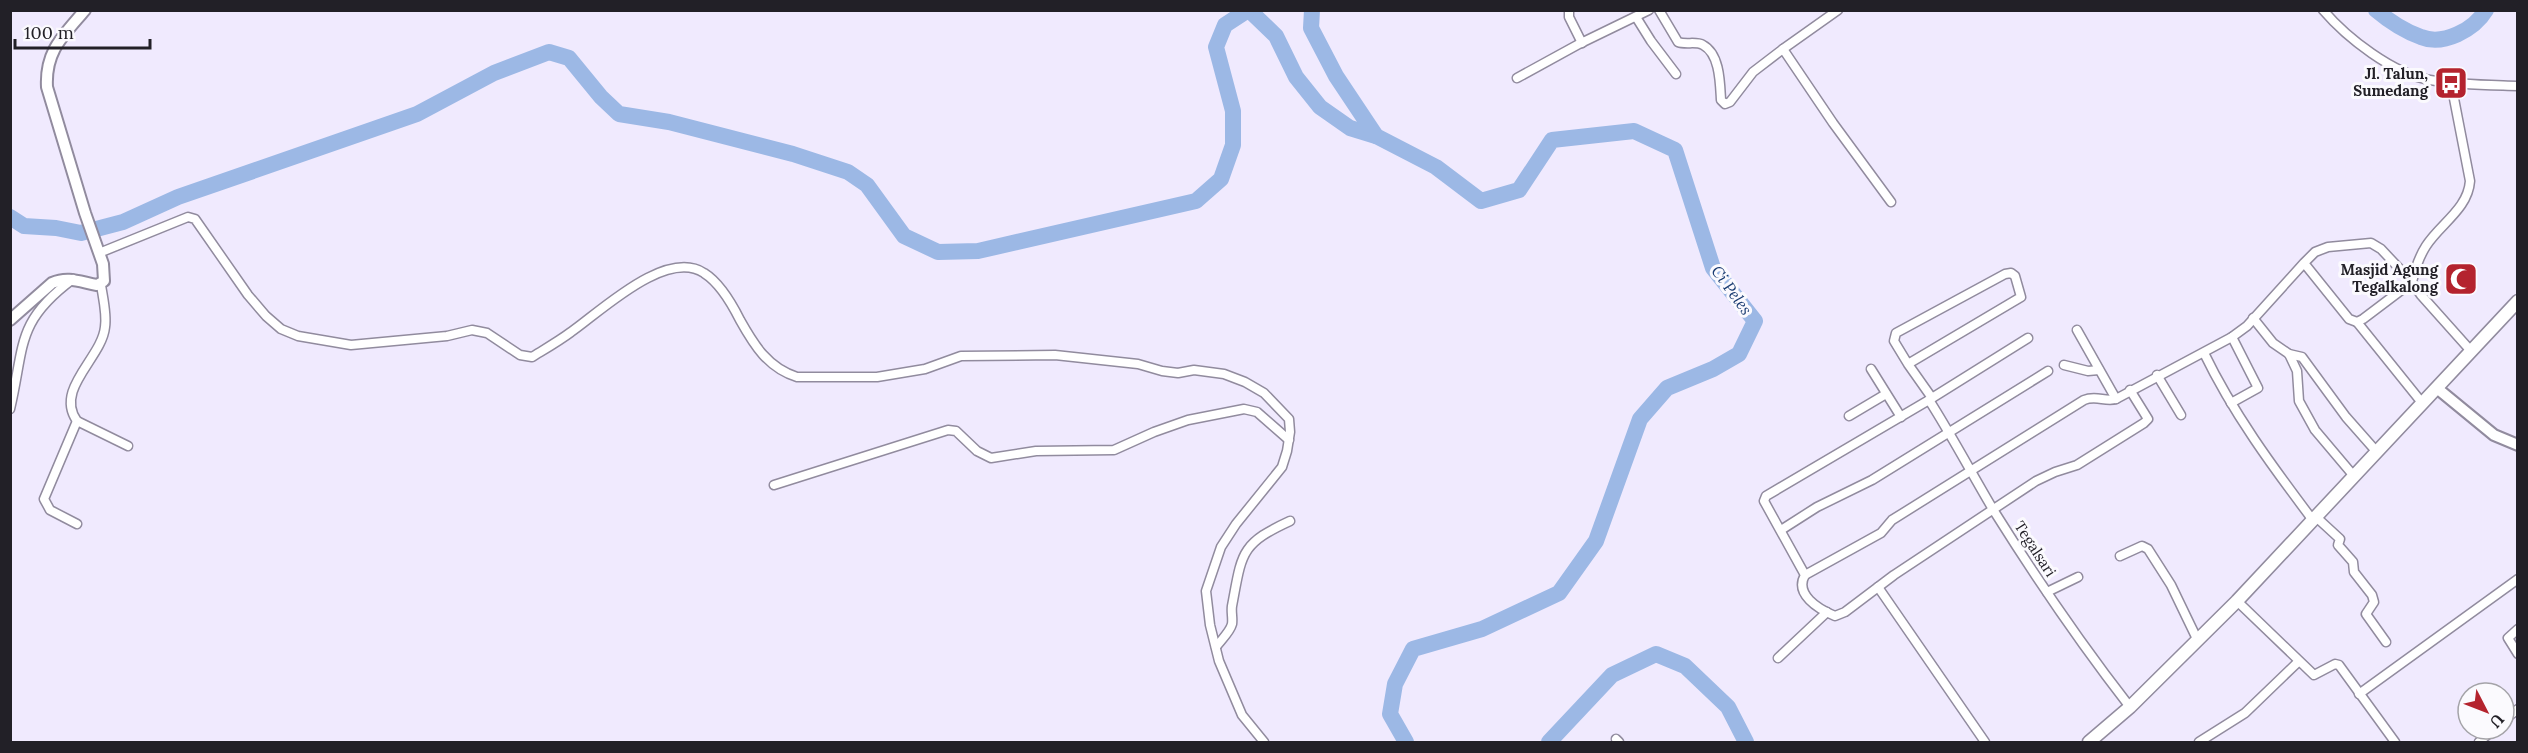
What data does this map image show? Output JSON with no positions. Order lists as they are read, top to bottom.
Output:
{
  "streets": {
    "street": ["Tegalsari"]
  },
  "water": ["Ci Peles"],
  "places": {
    "bus stop": ["Jl. Talun, Sumedang"],
    "mosque": ["Masjid Agung Tegalkalong"]
  },
  "scale_bar": "100 m",
  "north": "bottom right"
}
